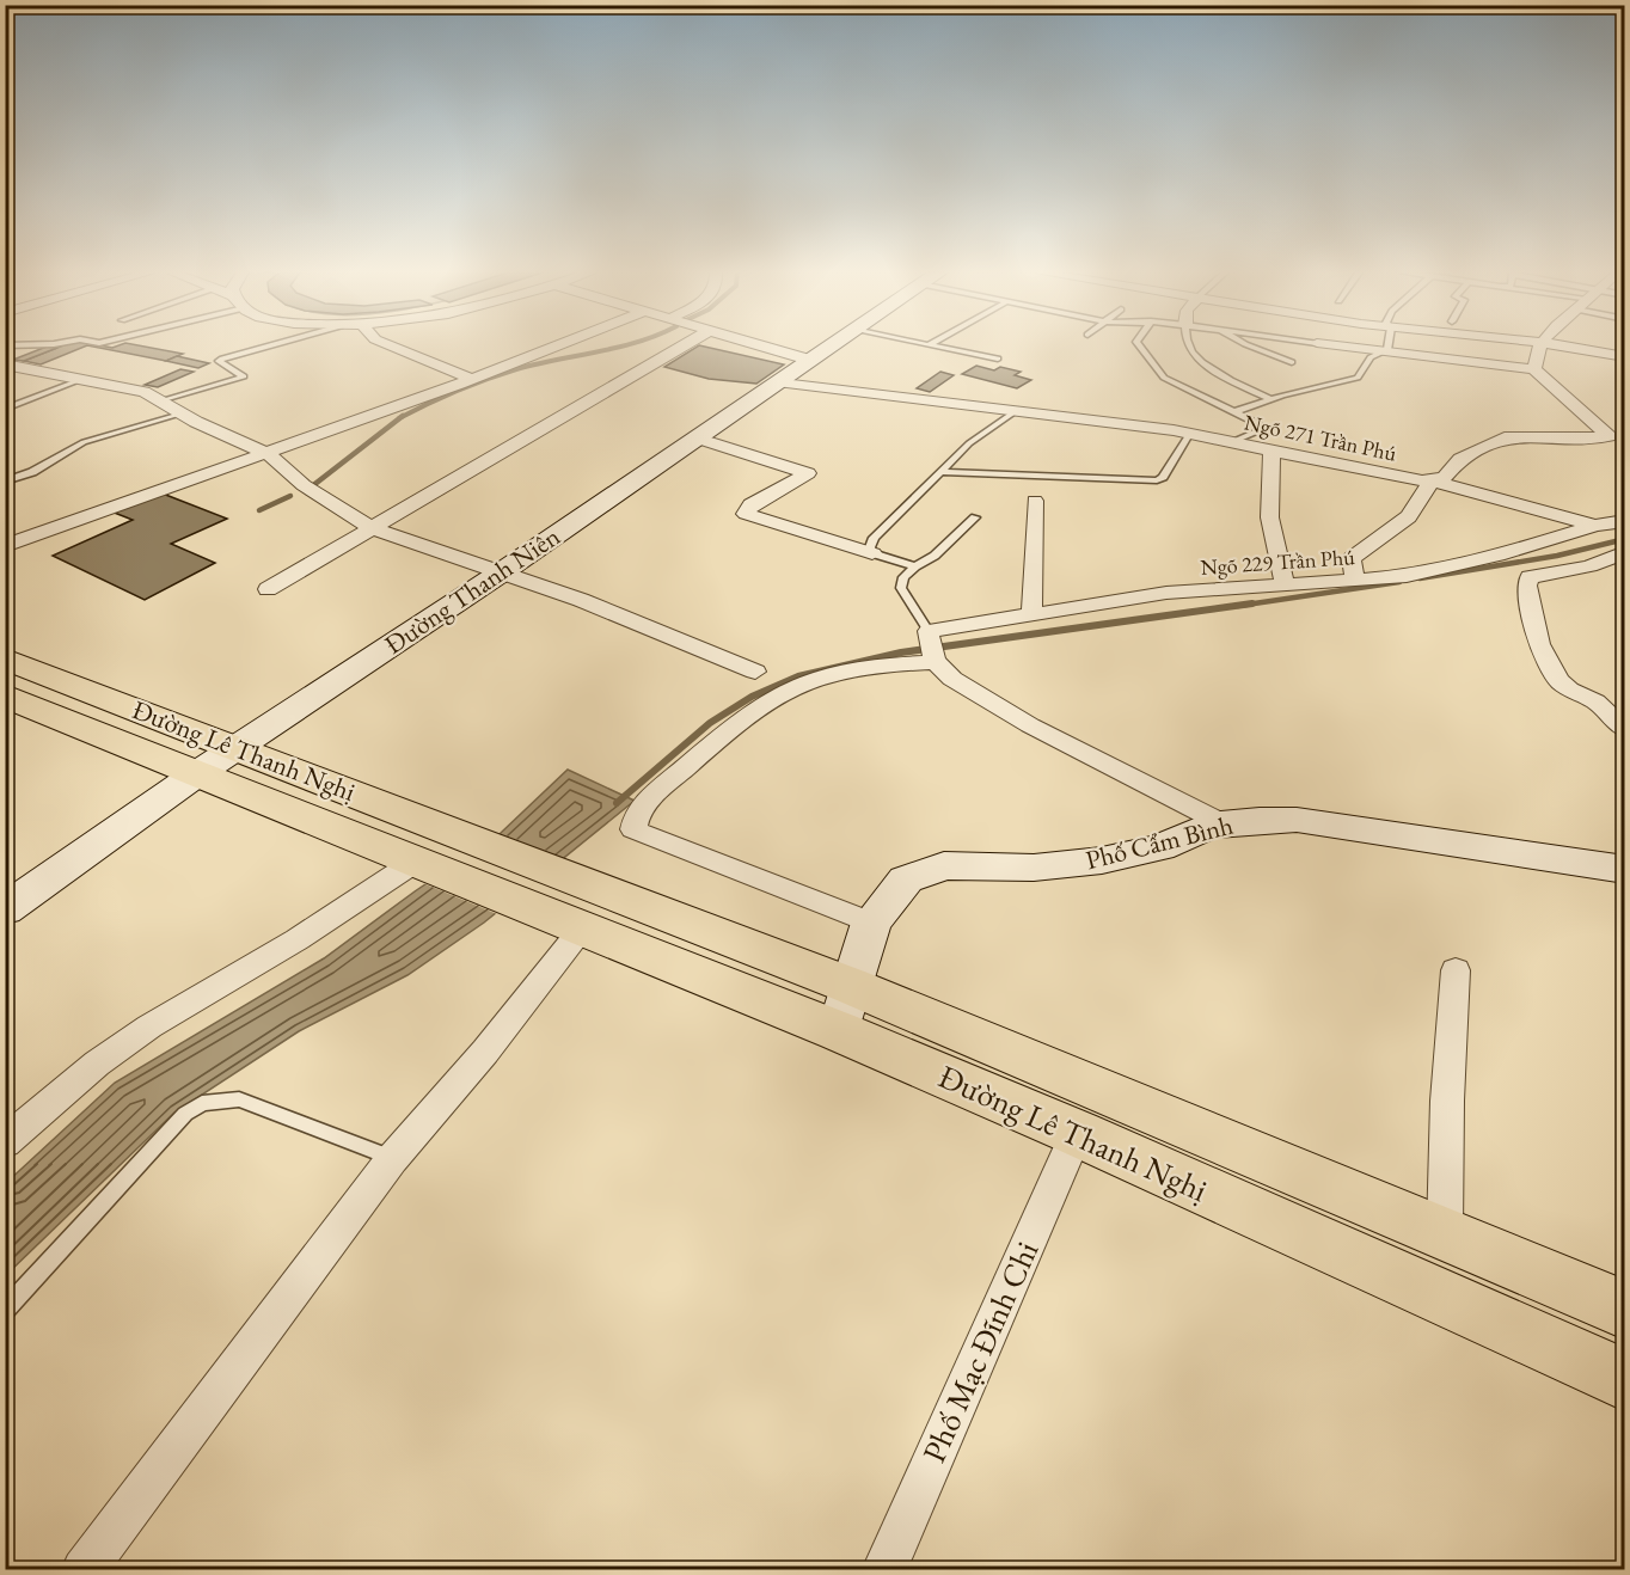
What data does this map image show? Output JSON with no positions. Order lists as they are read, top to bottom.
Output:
{
  "streets": {
    "highway": ["Đường Lê Thanh Nghị"],
    "street": [
      "Ngõ 271 Trần Phú",
      "Ngõ 229 Trần Phú",
      "Đường Thanh Niên",
      "Phố Cẩm Bình",
      "Phố Mạc Đĩnh Chi"
    ]
  },
  "crossings": [
    ["Ngõ 271 Trần Phú", "Đường Thanh Niên"],
    ["Ngõ 229 Trần Phú", "Phố Cẩm Bình"],
    ["Đường Thanh Niên", "Đường Lê Thanh Nghị"],
    ["Đường Lê Thanh Nghị", "Phố Cẩm Bình"],
    ["Đường Lê Thanh Nghị", "Phố Mạc Đĩnh Chi"]
  ]
}
